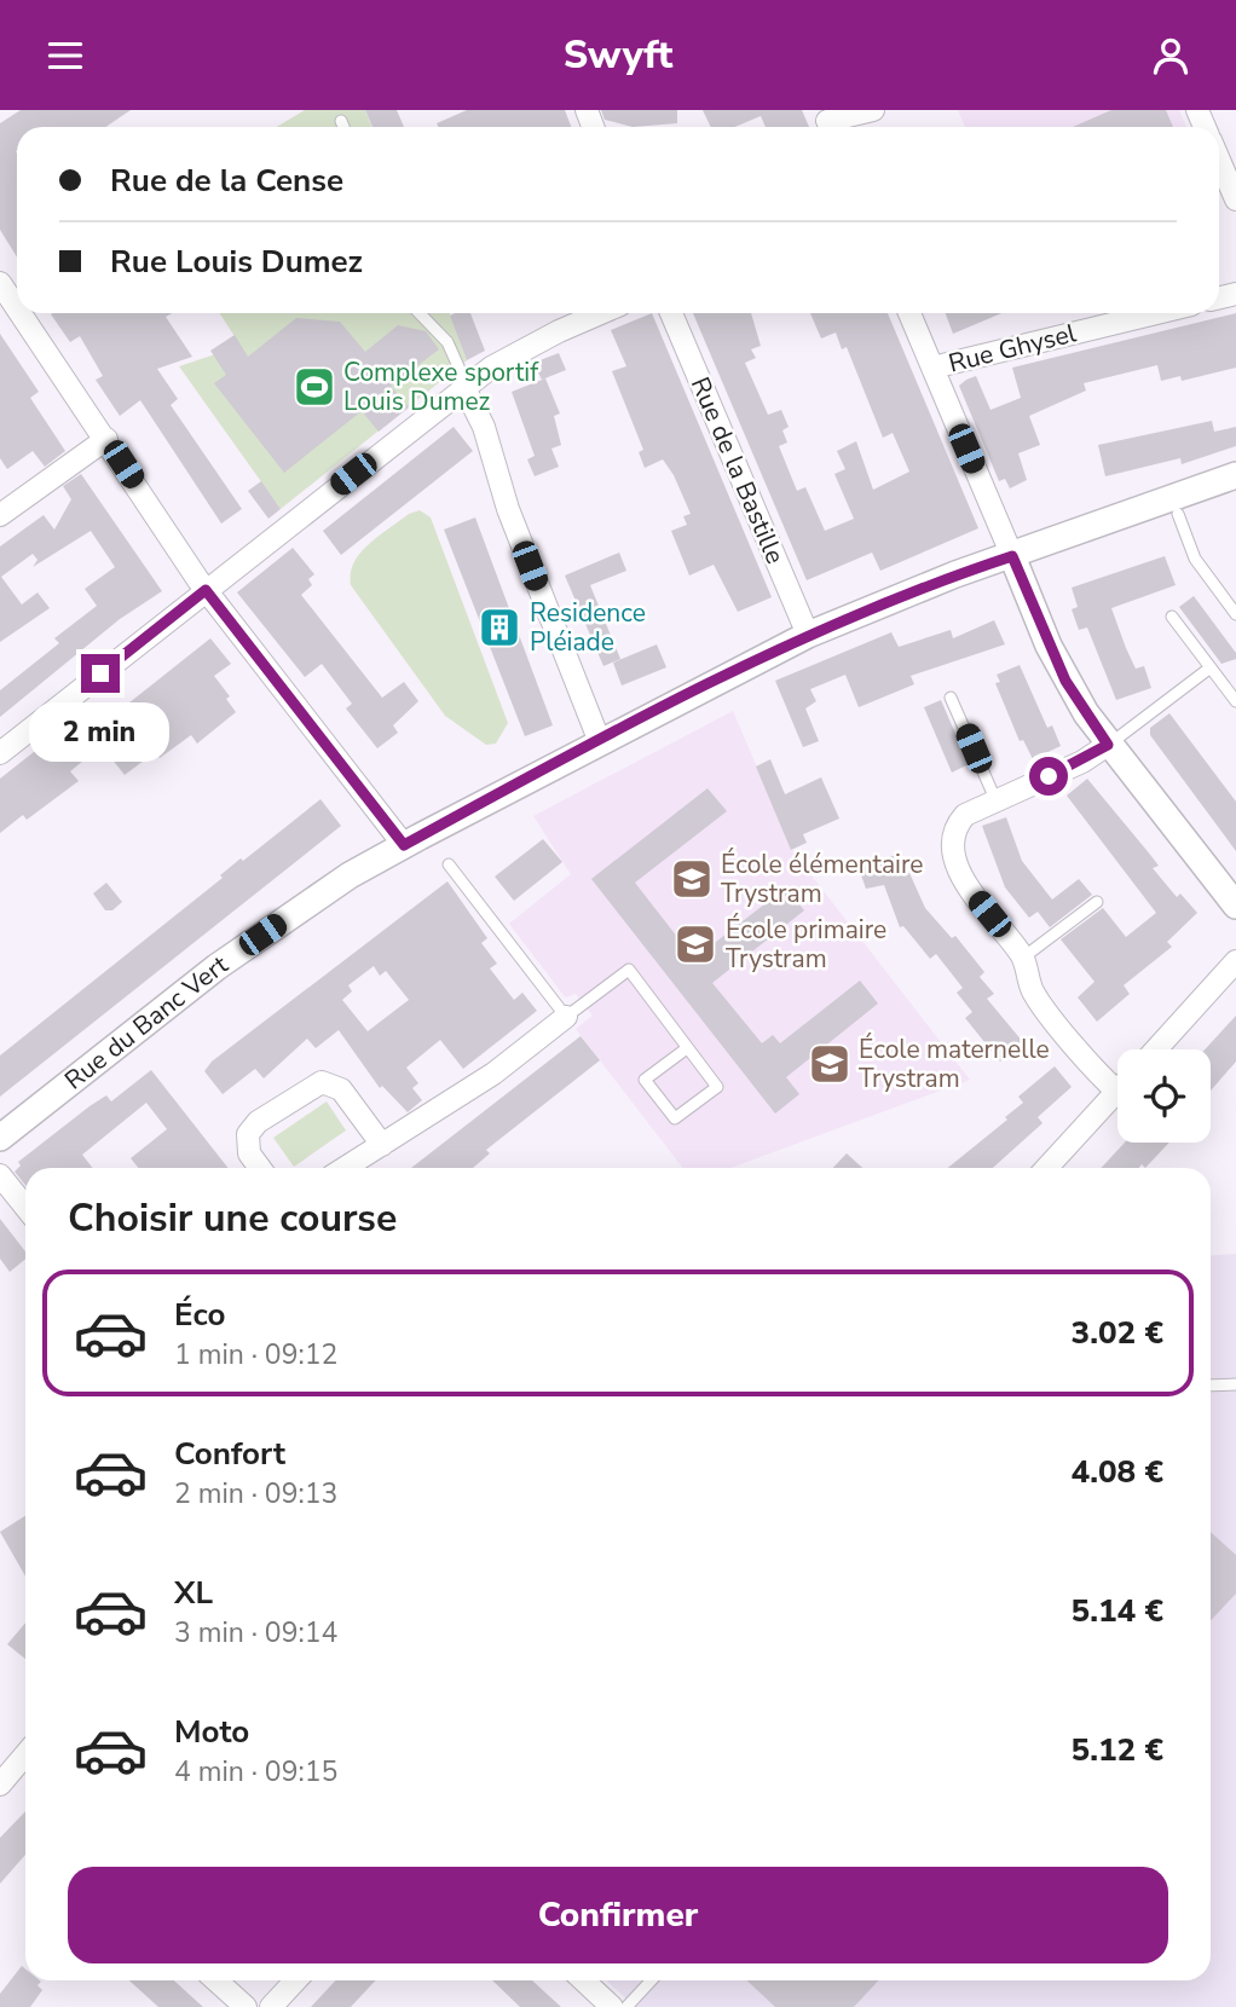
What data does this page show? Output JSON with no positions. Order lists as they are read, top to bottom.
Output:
{
  "streets": {
    "street": ["Rue Ghysel", "Rue de la Bastille", "Rue du Banc Vert"]
  },
  "crossings": [
    ["Rue de la Bastille", "Rue du Banc Vert"]
  ],
  "places": {
    "sports": ["Complexe sportif Louis Dumez"],
    "building": ["Residence Pléiade"],
    "school or university": ["École élémentaire Trystram", "École primaire Trystram", "École maternelle Trystram"]
  },
  "page": {
    "header": "Swyft",
    "banner": ["Rue de la Cense", "Rue Louis Dumez"],
    "bubble": "2 min",
    "heading": "Choisir une course",
    "list": [
      {
        "name": "Éco",
        "note": "1 min · 09:12",
        "value": "3.02 €"
      },
      {
        "name": "Confort",
        "note": "2 min · 09:13",
        "value": "4.08 €"
      },
      {
        "name": "XL",
        "note": "3 min · 09:14",
        "value": "5.14 €"
      },
      {
        "name": "Moto",
        "note": "4 min · 09:15",
        "value": "5.12 €"
      }
    ],
    "buttons": "Confirmer"
  }
}
